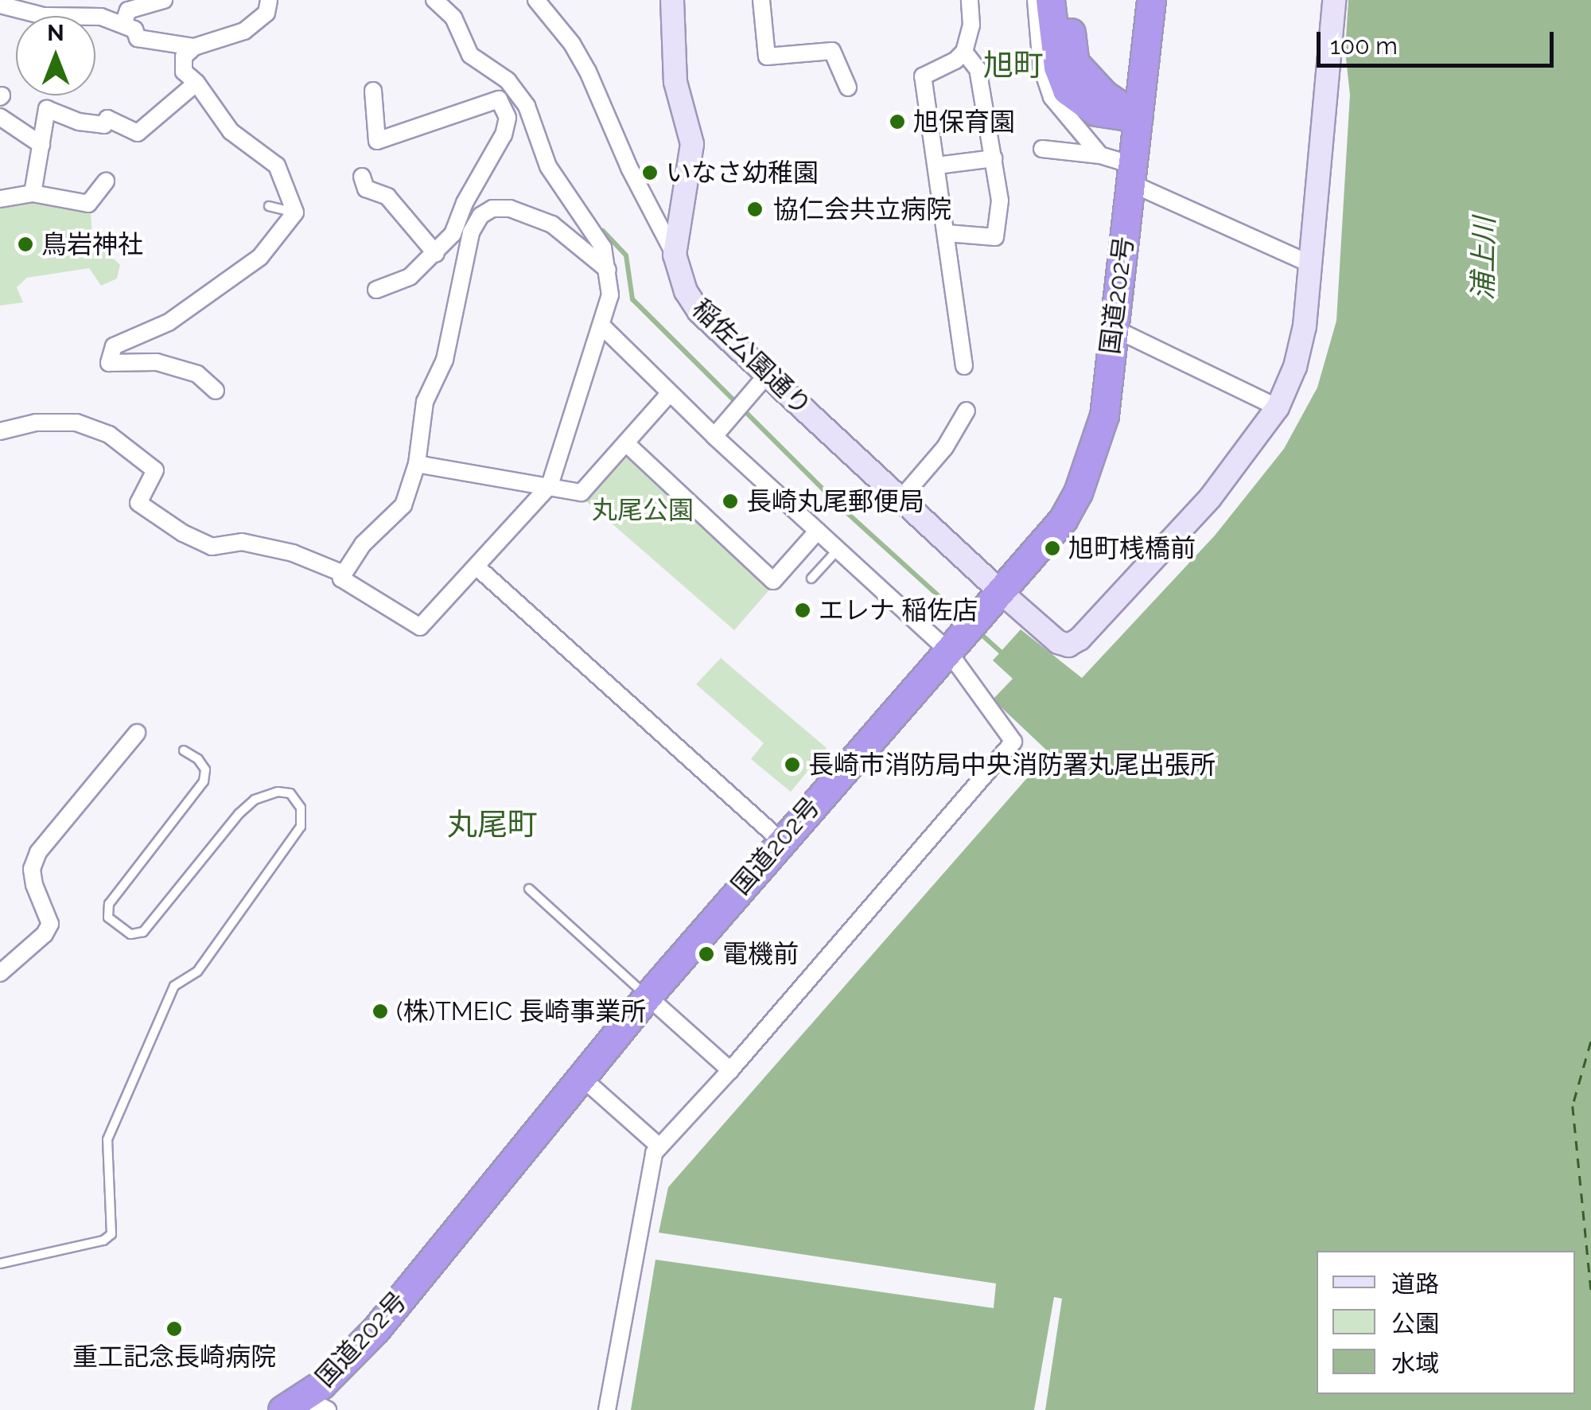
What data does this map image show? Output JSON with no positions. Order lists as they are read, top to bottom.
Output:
{
  "streets": {
    "highway": ["国道202号"],
    "street": ["稲佐公園通り"]
  },
  "crossings": [
    ["国道202号", "稲佐公園通り"]
  ],
  "districts": ["旭町", "丸尾町"],
  "water": ["浦上川"],
  "parks": ["丸尾公園"],
  "places": [
    "旭保育園",
    "いなさ幼稚園",
    "協仁会共立病院",
    "鳥岩神社",
    "長崎丸尾郵便局",
    "旭町桟橋前",
    "エレナ 稲佐店",
    "長崎市消防局中央消防署丸尾出張所",
    "電機前",
    "(株)TMEIC 長崎事業所",
    "重工記念長崎病院"
  ],
  "legend": ["道路", "公園", "水域"],
  "scale_bar": "100 m",
  "north": "top"
}
